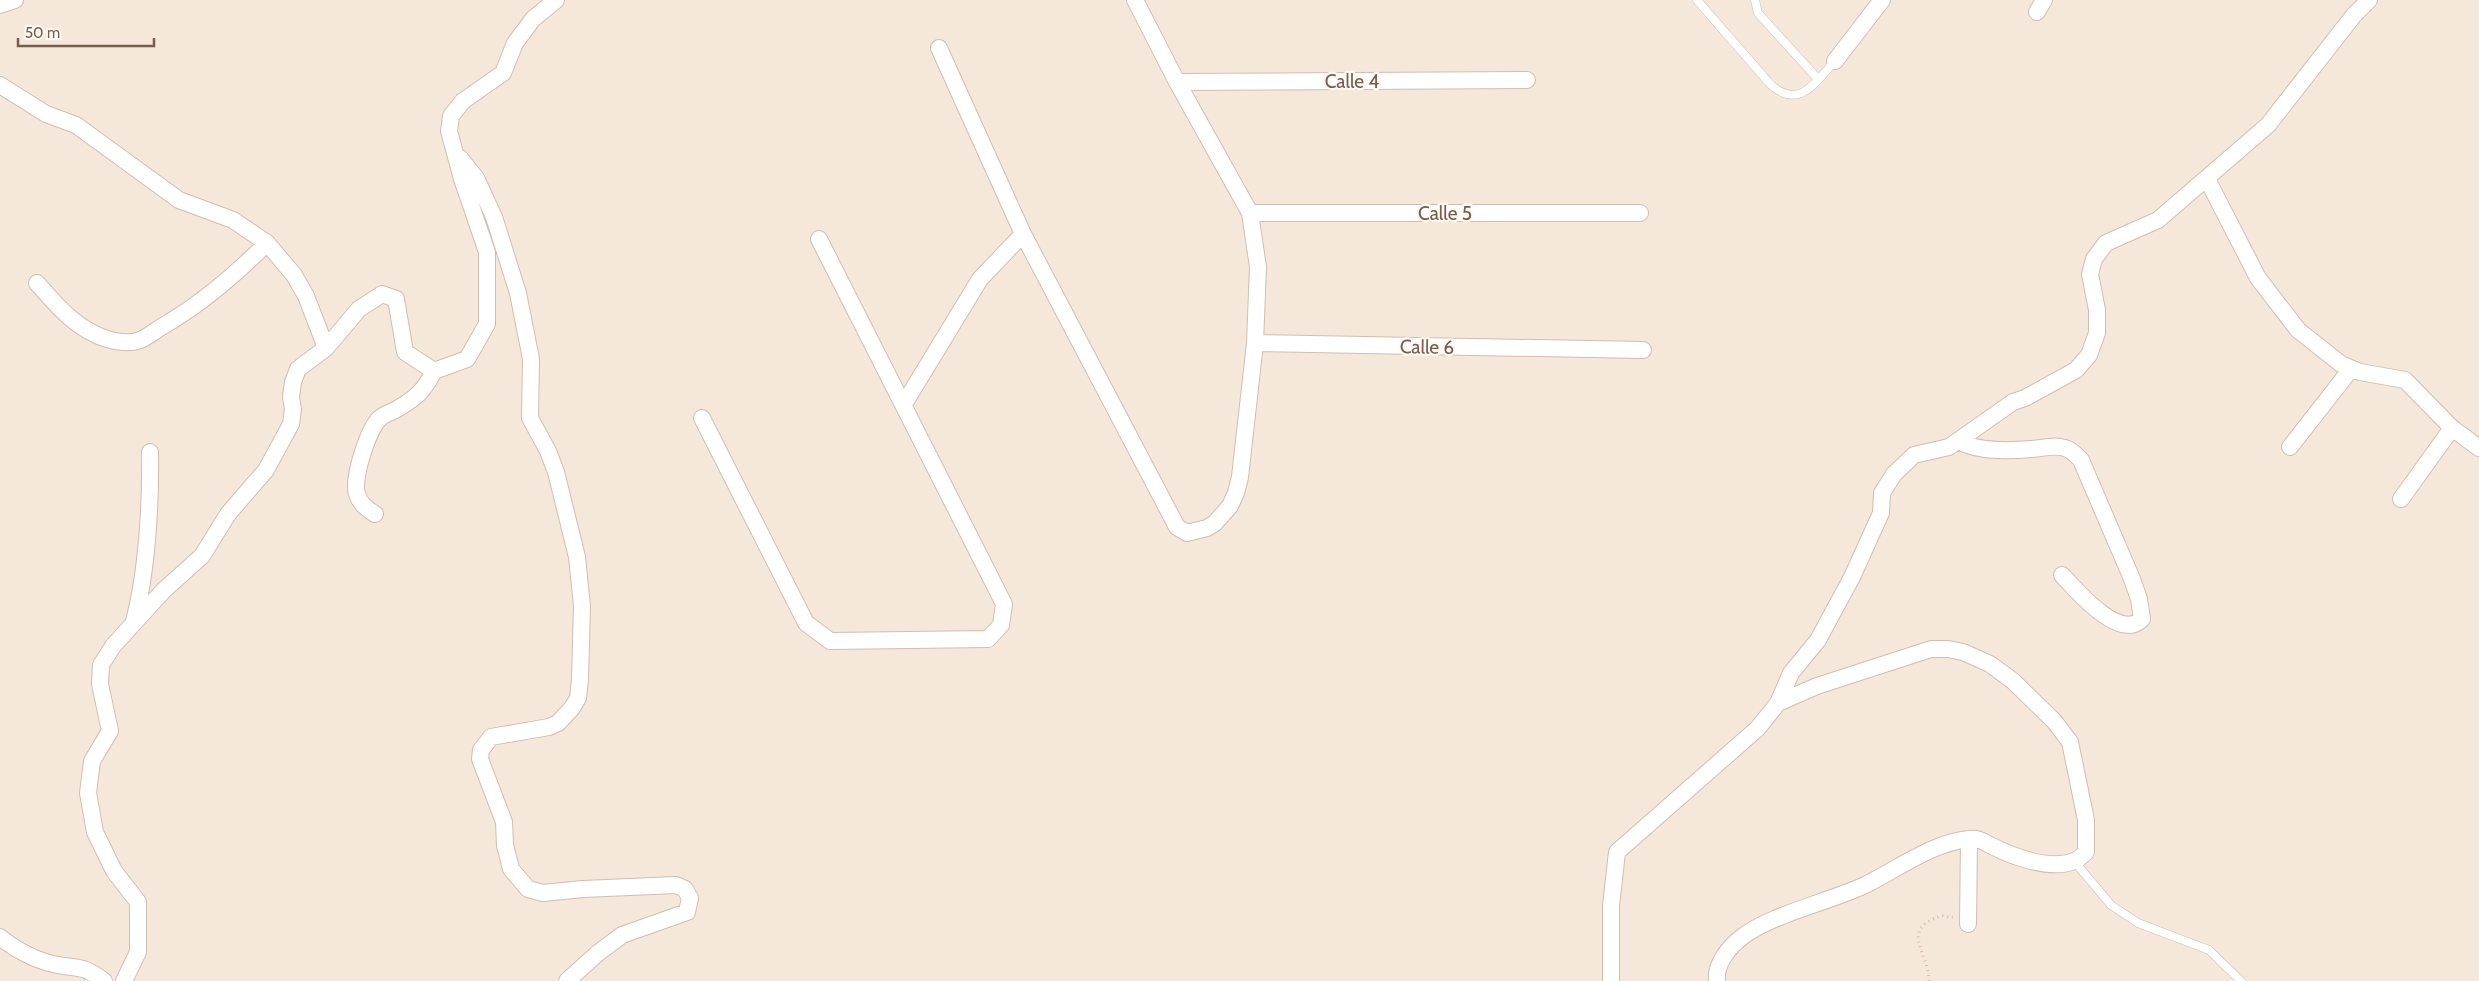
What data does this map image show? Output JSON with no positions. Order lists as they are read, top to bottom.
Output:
{
  "streets": {
    "street": ["Calle 4", "Calle 5", "Calle 6"]
  },
  "scale_bar": "50 m"
}
